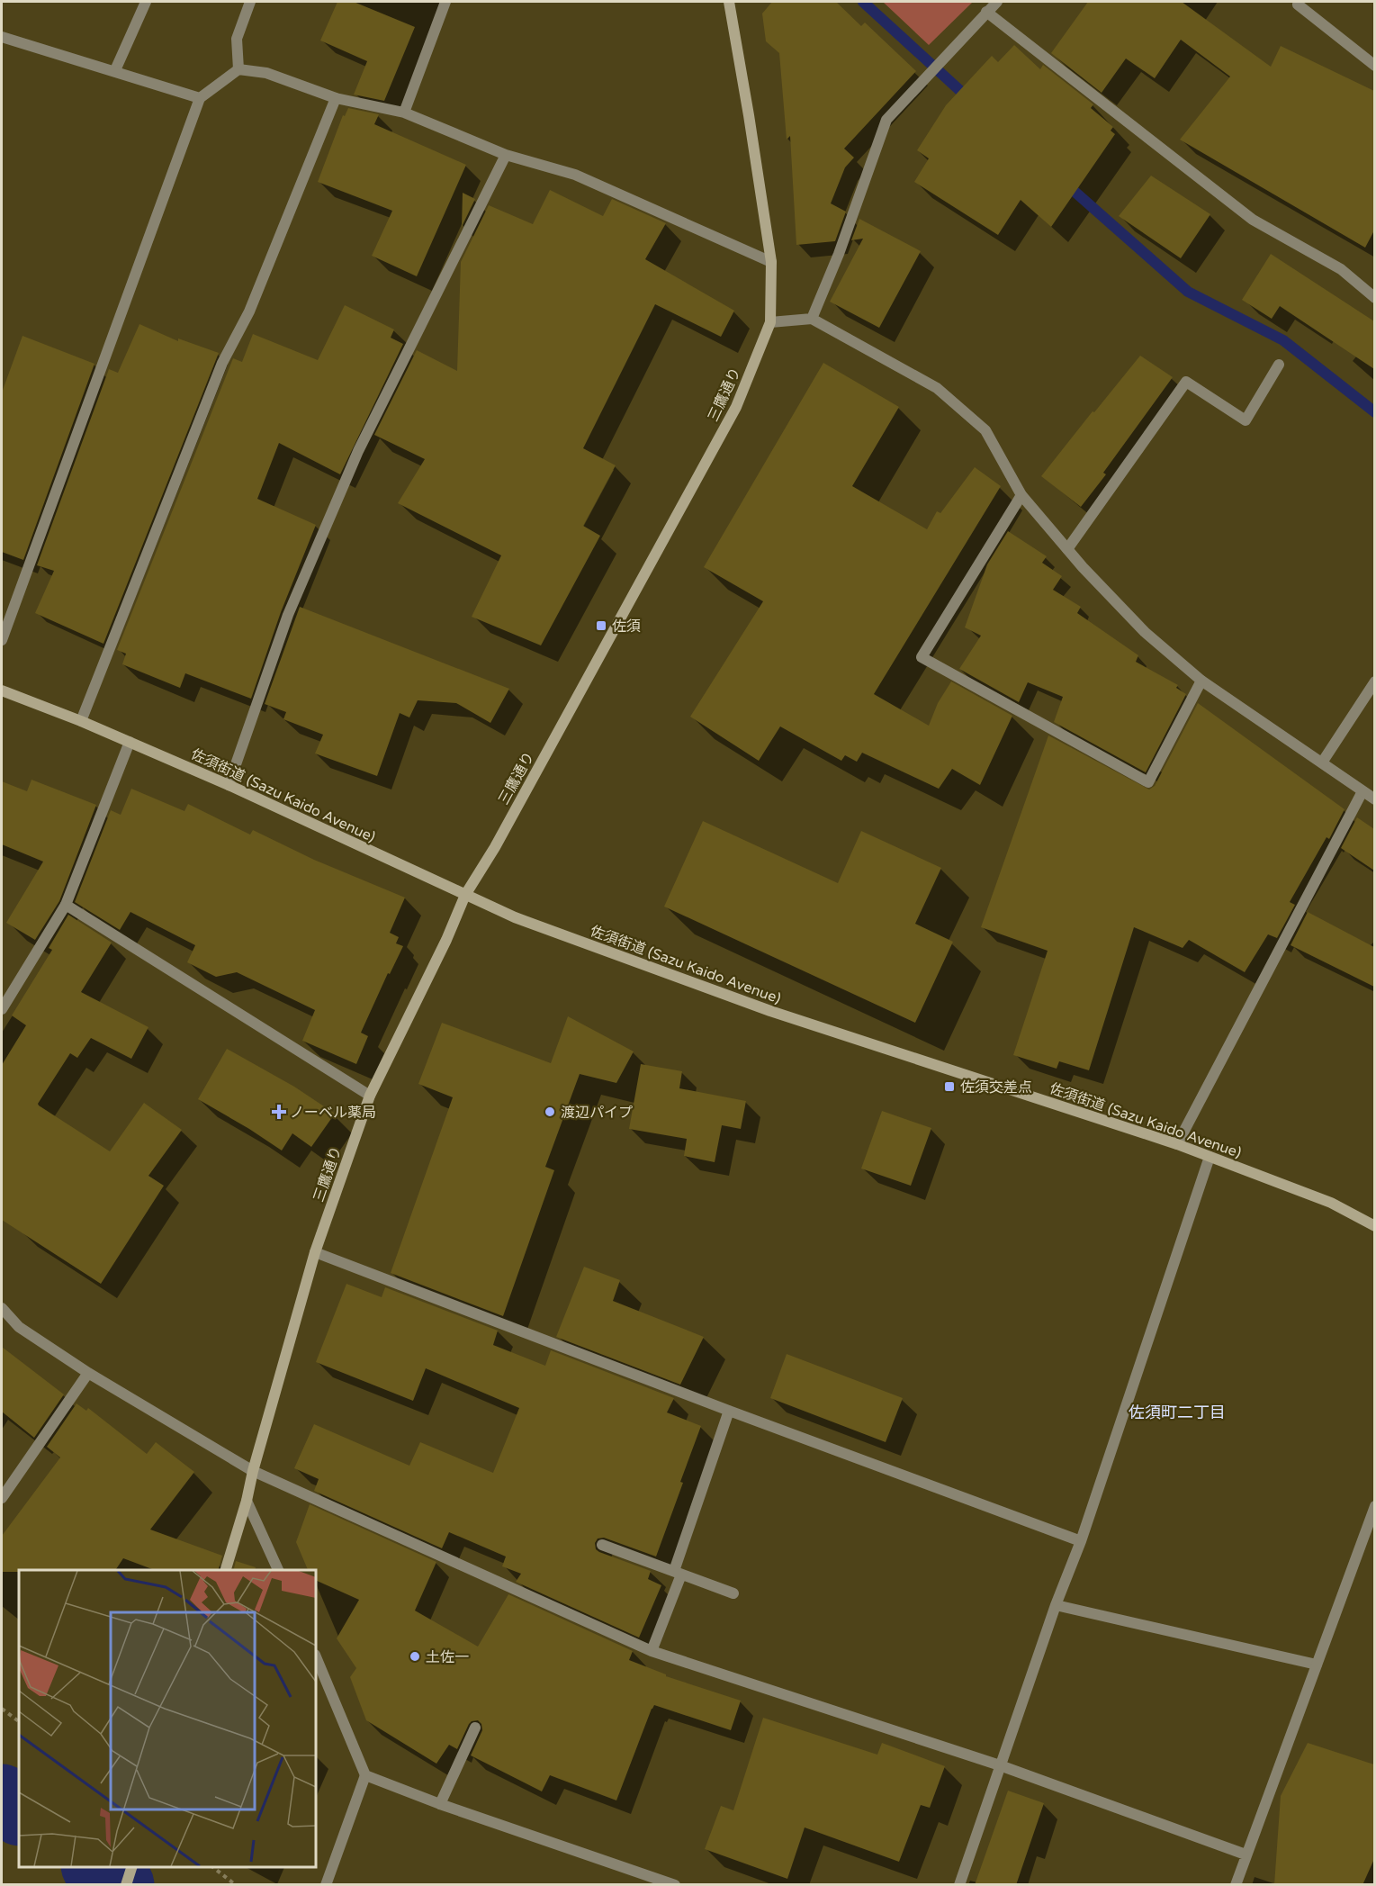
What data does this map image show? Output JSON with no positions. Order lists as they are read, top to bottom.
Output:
{
  "streets": {
    "main road": ["三鷹通り", "佐須街道 (Sazu Kaido Avenue)"]
  },
  "crossings": [
    ["三鷹通り", "佐須街道 (Sazu Kaido Avenue)"]
  ],
  "districts": ["佐須町二丁目"],
  "places": {
    "transit": ["佐須", "佐須交差点"],
    "health": ["ノーベル薬局"],
    "other": ["渡辺パイプ", "土佐一"]
  }
}
